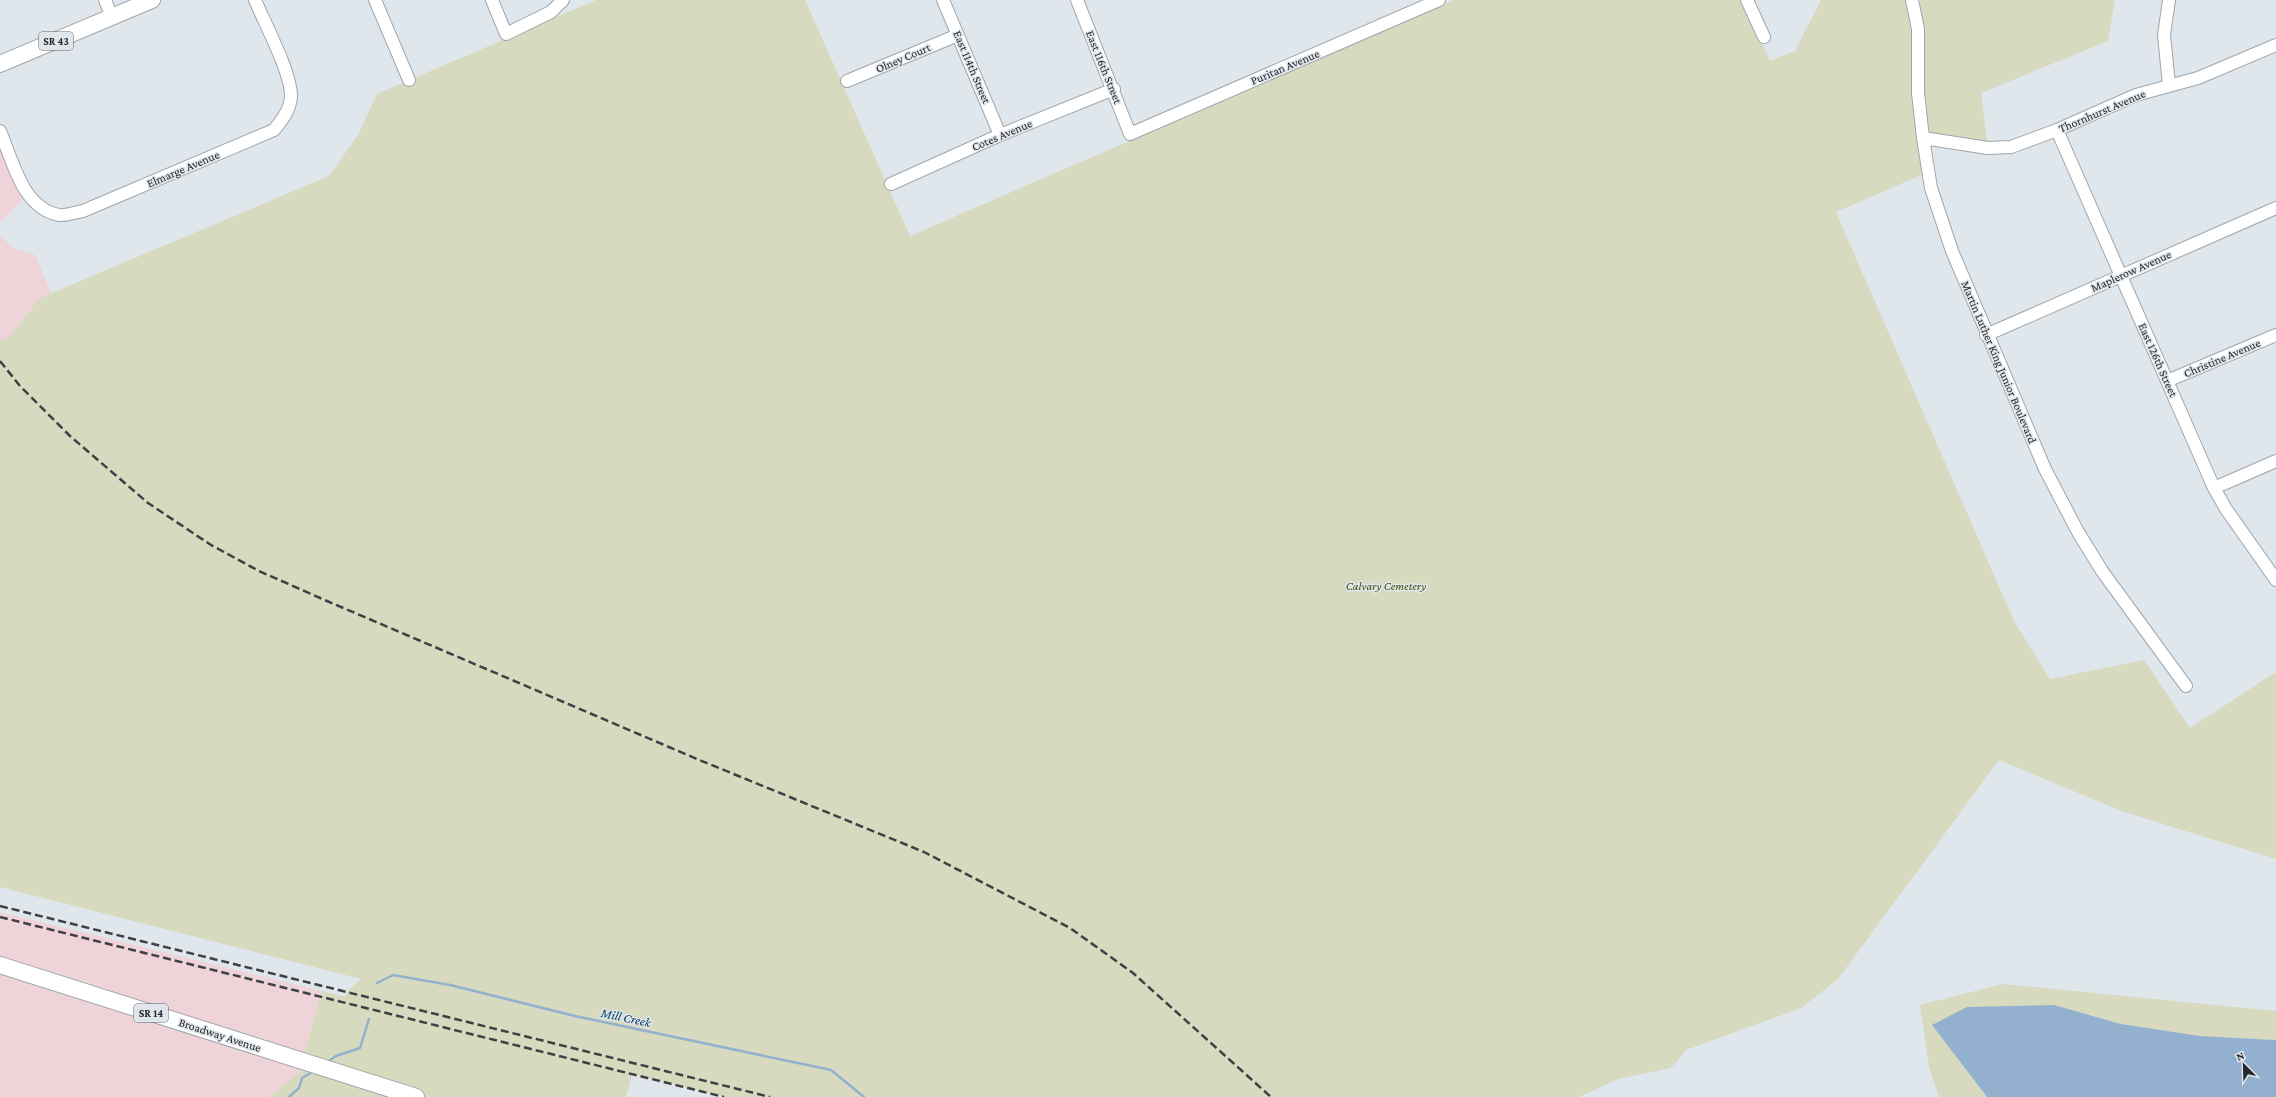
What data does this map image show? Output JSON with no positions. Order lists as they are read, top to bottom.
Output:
{
  "streets": {
    "main road": ["SR 43", "SR 14", "Broadway Avenue"],
    "street": [
      "Olney Court",
      "East 114th Street",
      "East 116th Street",
      "Puritan Avenue",
      "Thornhurst Avenue",
      "Cotes Avenue",
      "Elmarge Avenue",
      "Maplerow Avenue",
      "Christine Avenue",
      "East 126th Street",
      "Martin Luther King Junior Boulevard"
    ]
  },
  "crossings": [
    ["Olney Court", "East 114th Street"],
    ["East 114th Street", "Cotes Avenue"],
    ["East 116th Street", "Puritan Avenue"],
    ["East 116th Street", "Cotes Avenue"],
    ["Thornhurst Avenue", "East 126th Street"],
    ["Thornhurst Avenue", "Martin Luther King Junior Boulevard"],
    ["Maplerow Avenue", "East 126th Street"],
    ["Maplerow Avenue", "Martin Luther King Junior Boulevard"],
    ["Christine Avenue", "East 126th Street"]
  ],
  "water": ["Mill Creek"],
  "parks": ["Calvary Cemetery"],
  "north": "top left"
}
